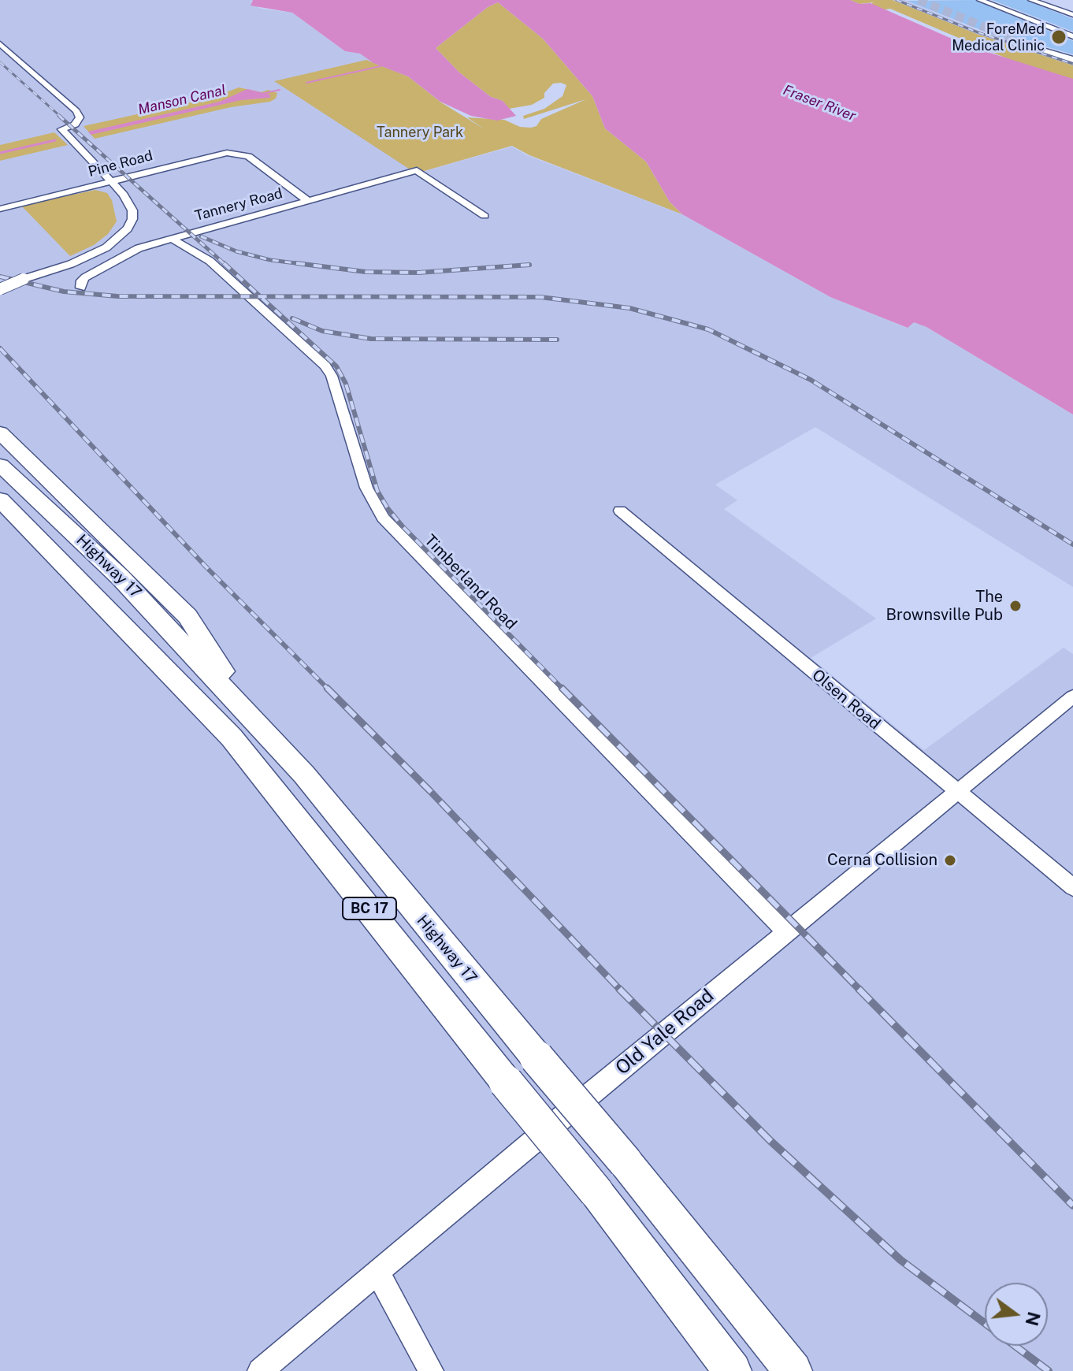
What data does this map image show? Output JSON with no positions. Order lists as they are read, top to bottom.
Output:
{
  "streets": {
    "highway": ["Highway 17", "BC 17"],
    "street": [
      "Pine Road",
      "Tannery Road",
      "Timberland Road",
      "Olsen Road",
      "Old Yale Road"
    ]
  },
  "crossings": [
    ["Pine Road", "Tannery Road"],
    ["Tannery Road", "Timberland Road"],
    ["Timberland Road", "Old Yale Road"],
    ["Olsen Road", "Old Yale Road"]
  ],
  "water": ["Manson Canal", "Fraser River"],
  "parks": ["Tannery Park"],
  "places": ["ForeMed Medical Clinic", "The Brownsville Pub", "Cerna Collision"],
  "north": "right"
}
